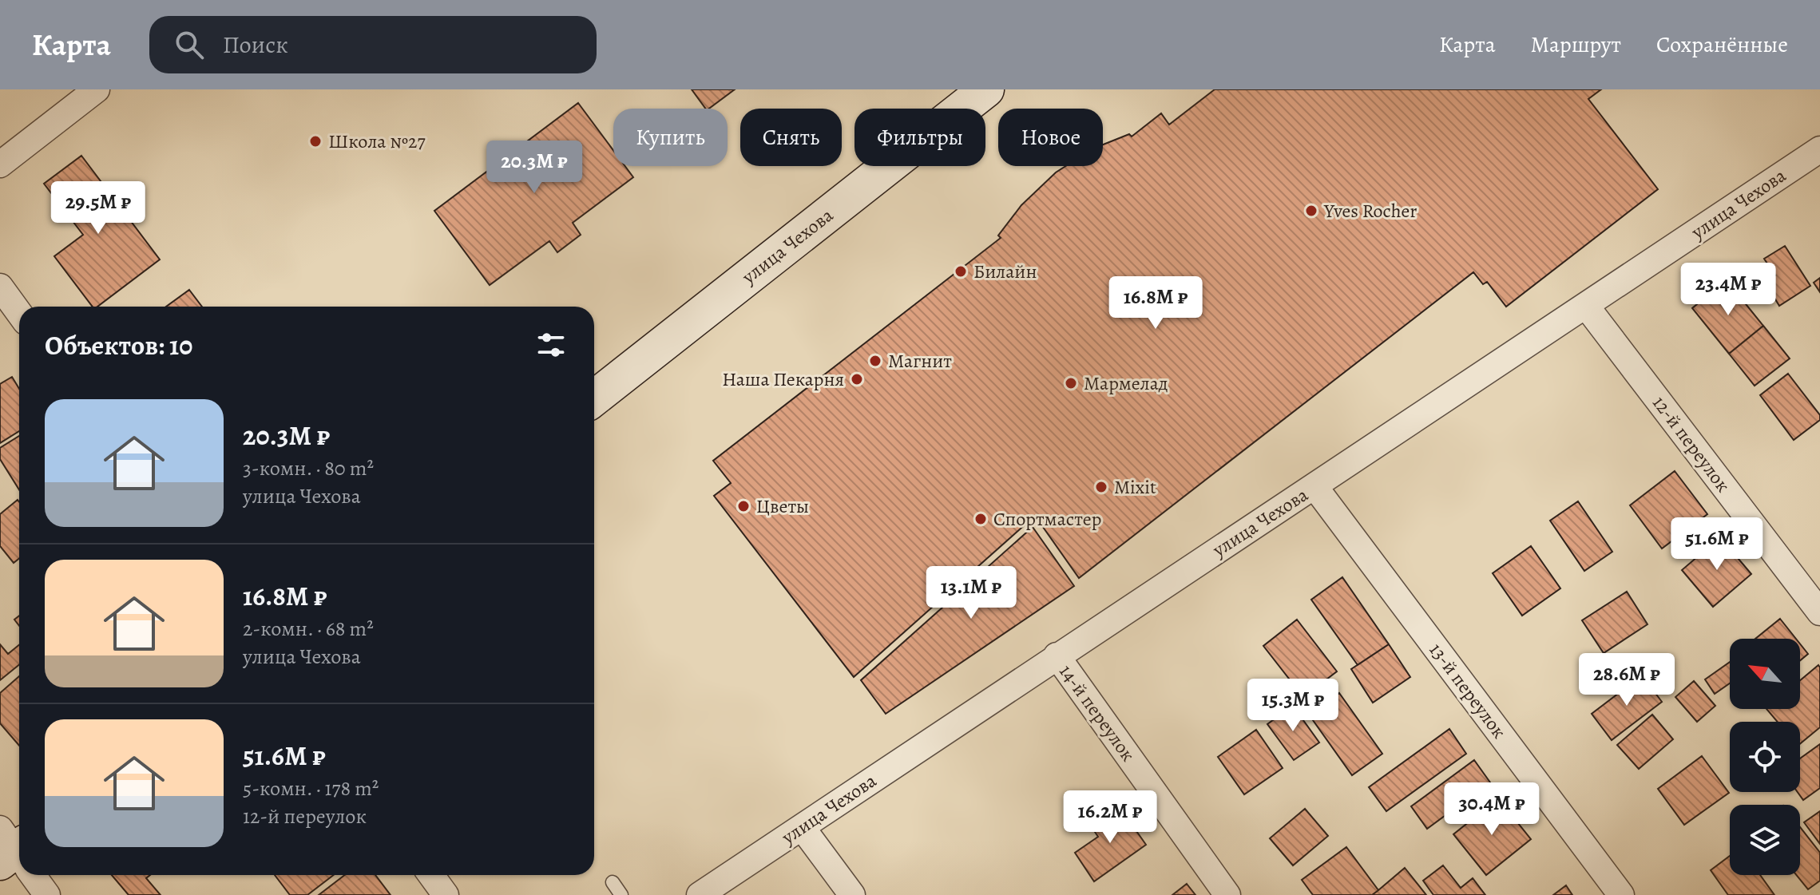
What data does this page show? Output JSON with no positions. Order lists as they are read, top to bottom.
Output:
{
  "streets": {
    "main road": ["улица Чехова"],
    "street": ["12-й переулок", "13-й переулок", "14-й переулок"]
  },
  "crossings": [
    ["улица Чехова", "12-й переулок"],
    ["улица Чехова", "13-й переулок"],
    ["улица Чехова", "14-й переулок"]
  ],
  "places": [
    "Школа №27",
    "Yves Rocher",
    "Билайн",
    "Магнит",
    "Наша Пекарня",
    "Мармелад",
    "Mixit",
    "Цветы",
    "Спортмастер"
  ],
  "north": "top left",
  "page": {
    "header": "Карта",
    "search": "Поиск",
    "nav": ["Карта", "Маршрут", "Сохранённые"],
    "chip": [
      "Купить",
      "Снять",
      "Фильтры",
      "Новое"
    ],
    "price": [
      "20.3M ₽",
      "29.5M ₽",
      "23.4M ₽",
      "16.8M ₽",
      "51.6M ₽",
      "13.1M ₽",
      "28.6M ₽",
      "15.3M ₽",
      "30.4M ₽",
      "16.2M ₽"
    ],
    "heading": "Объектов: 10",
    "list": [
      {
        "name": "20.3M ₽",
        "note": "3-комн. · 80 m² · улица Чехова"
      },
      {
        "name": "16.8M ₽",
        "note": "2-комн. · 68 m² · улица Чехова"
      },
      {
        "name": "51.6M ₽",
        "note": "5-комн. · 178 m² · 12-й переулок"
      }
    ]
  }
}
